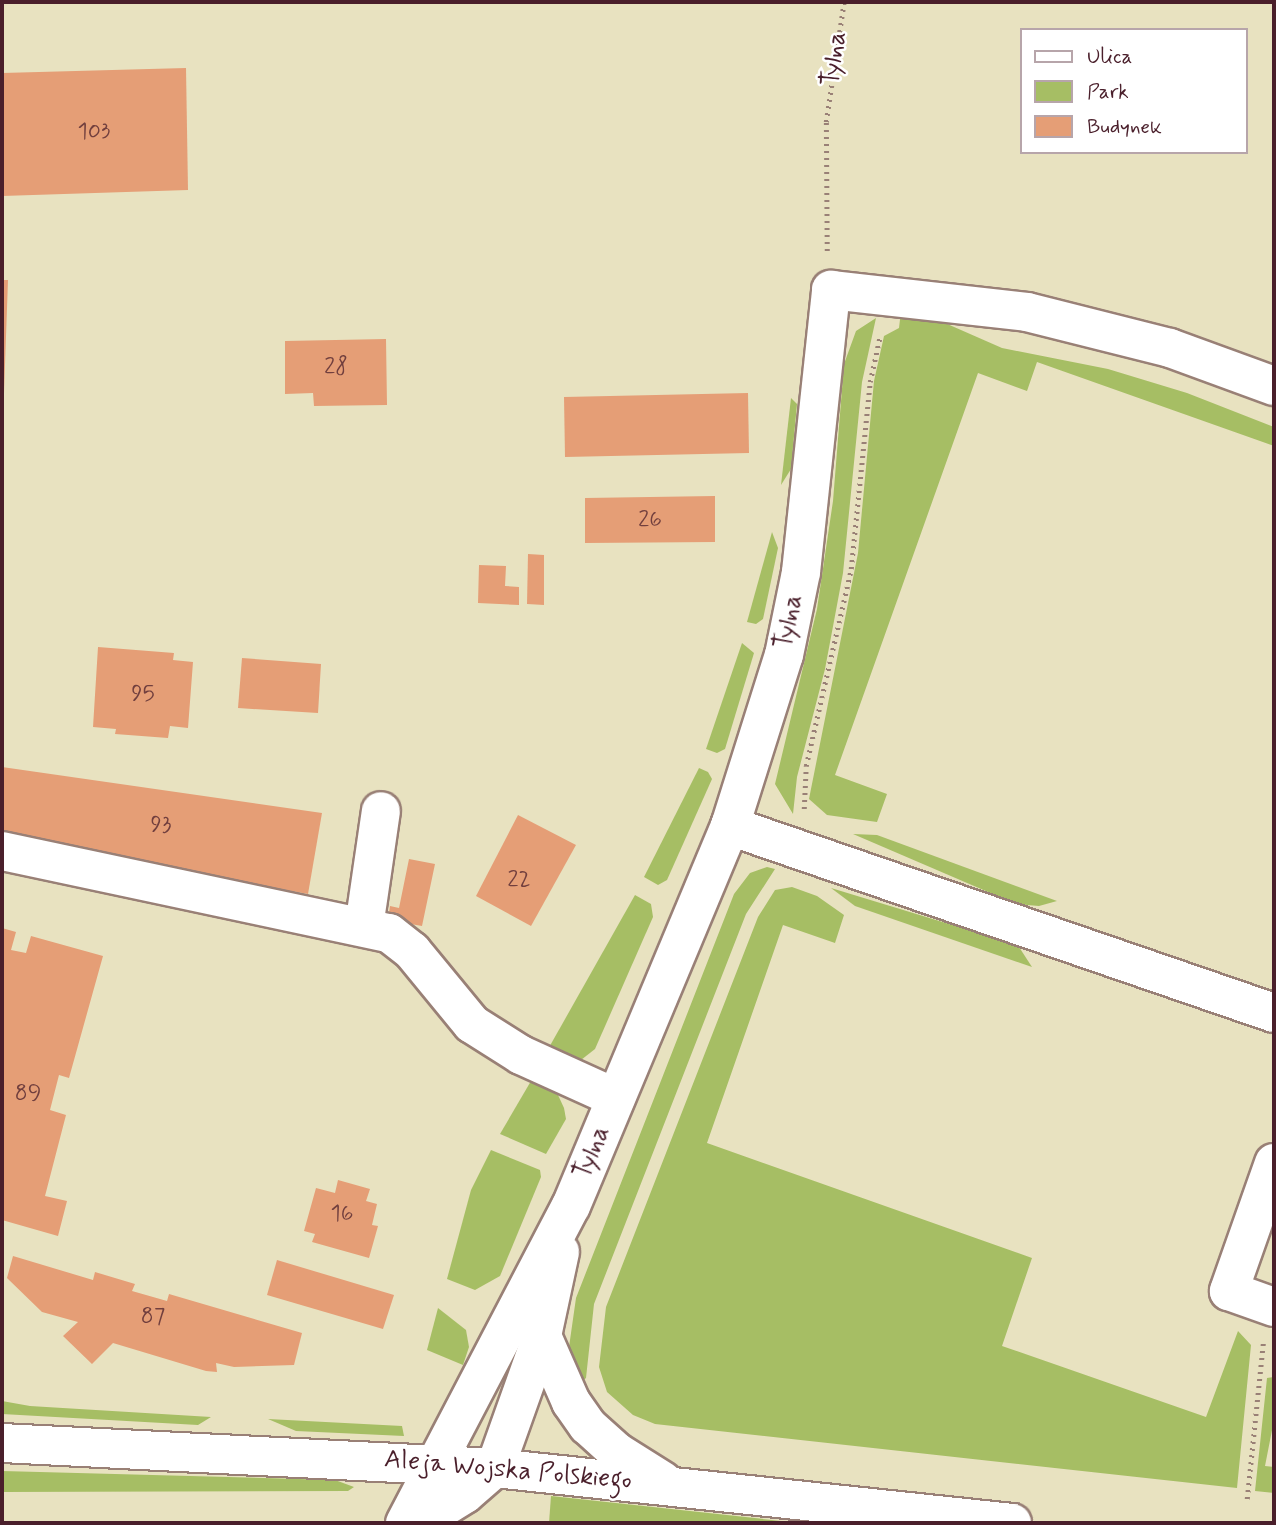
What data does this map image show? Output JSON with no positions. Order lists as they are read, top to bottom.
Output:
{
  "streets": {
    "street": ["Tylna", "Aleja Wojska Polskiego"]
  },
  "crossings": [
    ["Tylna", "Aleja Wojska Polskiego"]
  ],
  "house_numbers": [
    "103",
    "28",
    "26",
    "95",
    "93",
    "22",
    "89",
    "16",
    "87"
  ],
  "legend": ["Ulica", "Park", "Budynek"]
}
